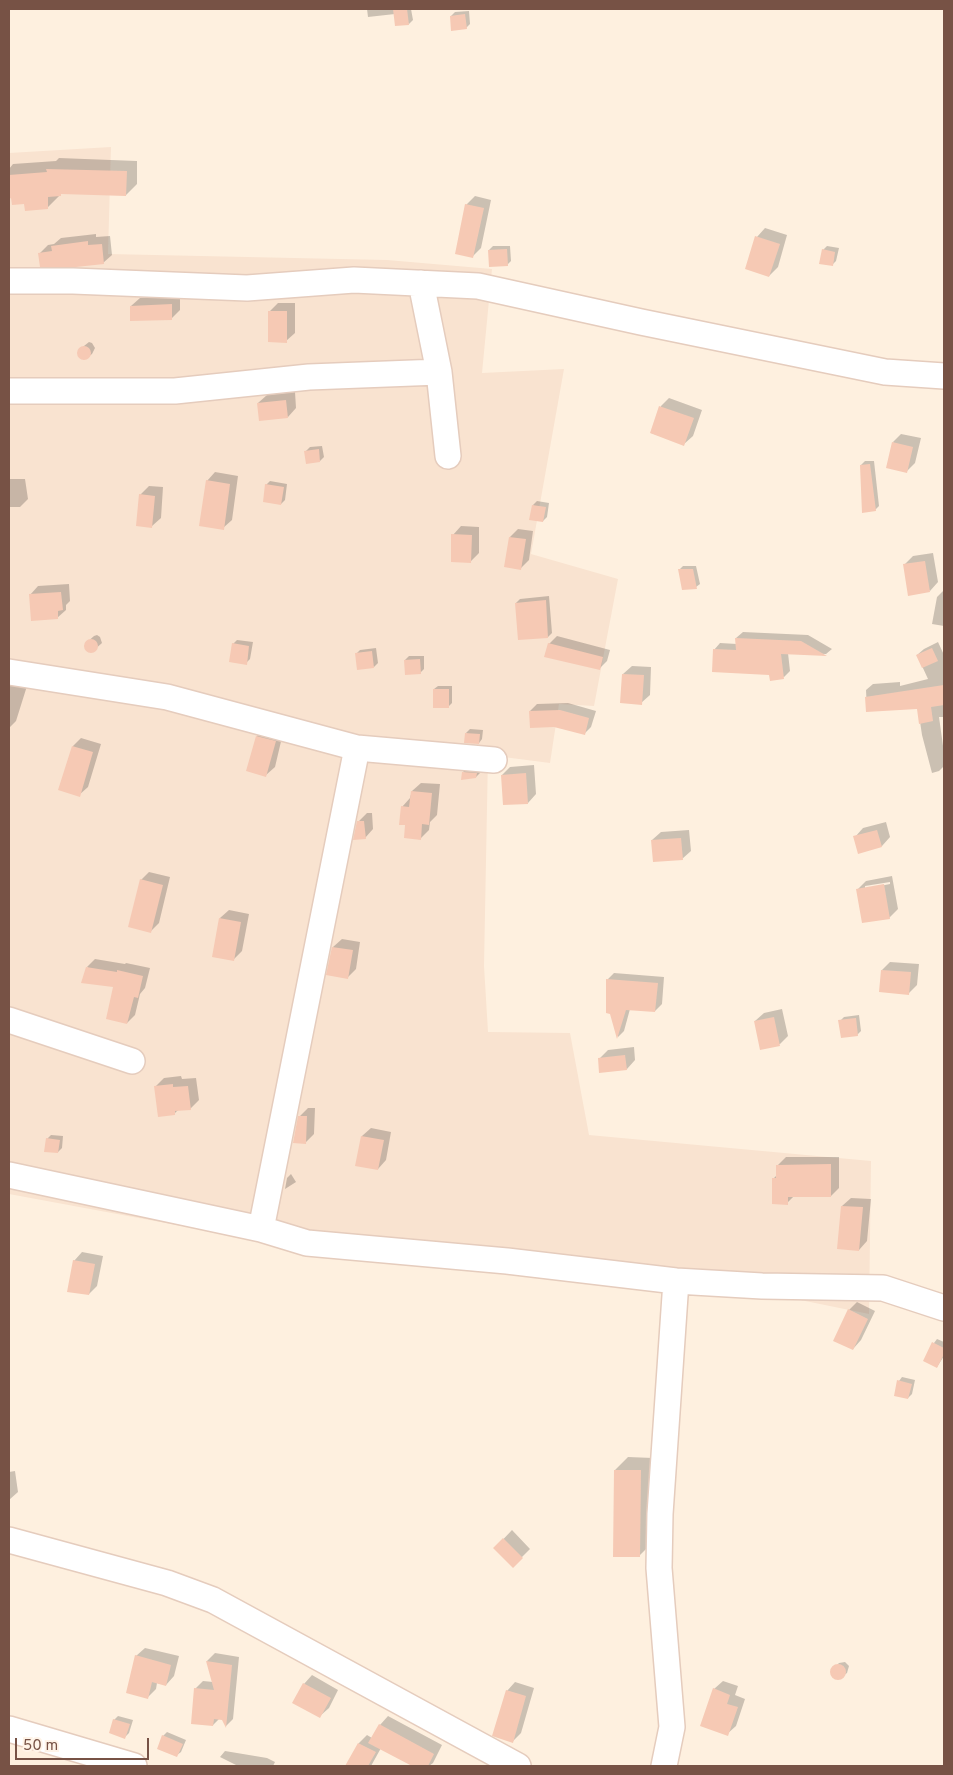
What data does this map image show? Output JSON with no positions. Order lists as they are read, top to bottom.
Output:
{
  "scale_bar": "50 m"
}
